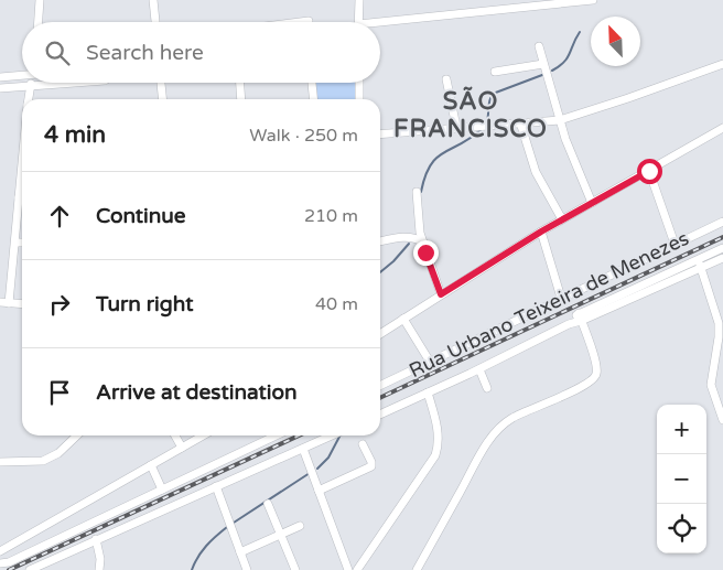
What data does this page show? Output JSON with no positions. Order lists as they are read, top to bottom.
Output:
{
  "streets": {
    "street": ["Rua Urbano Teixeira de Menezes"]
  },
  "districts": ["SÃO FRANCISCO"],
  "north": "top left",
  "page": {
    "search": "Search here",
    "heading": ["4 min", "Walk · 250 m"],
    "list": [
      ["Continue", "210 m"],
      ["Turn right", "40 m"],
      "Arrive at destination"
    ],
    "map_buttons": ["+", "−"]
  }
}
